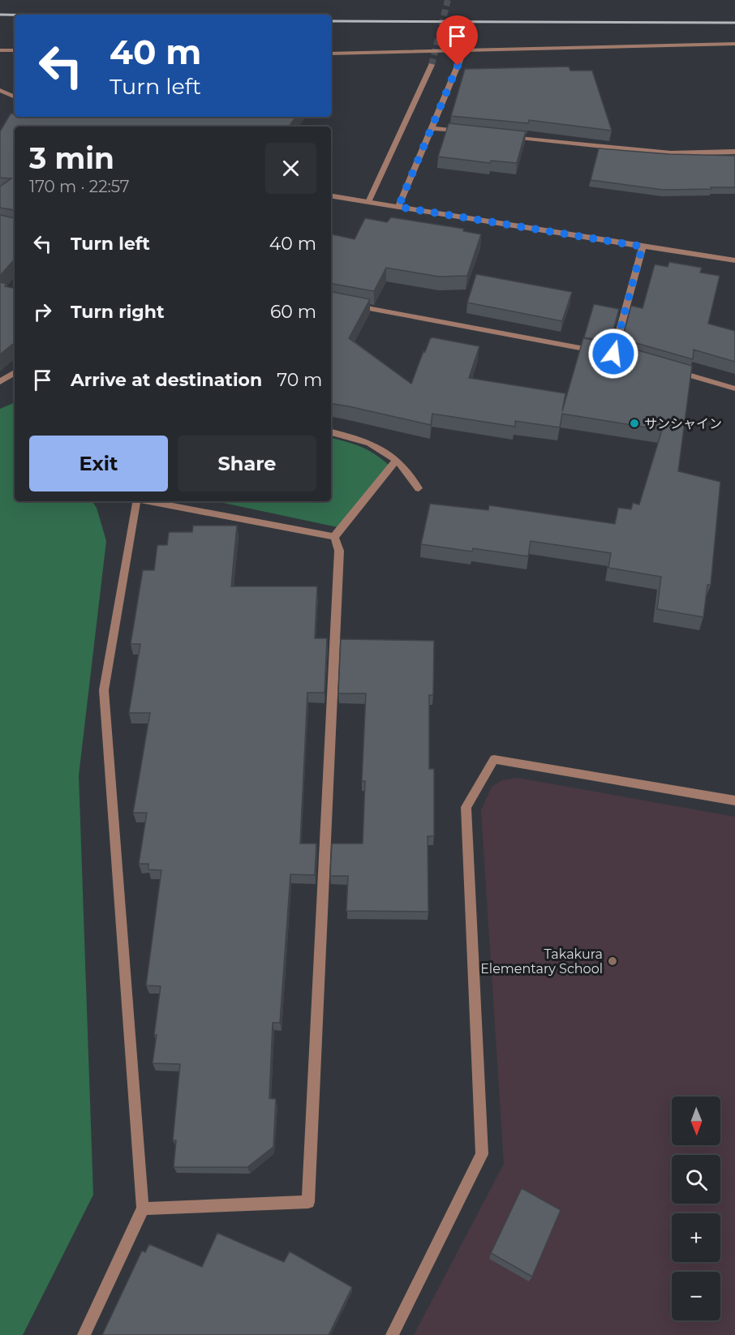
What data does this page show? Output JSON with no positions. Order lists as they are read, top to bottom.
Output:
{
  "places": ["サンシャイン", "Takakura Elementary School"],
  "north": "bottom",
  "page": {
    "turn": ["40 m", "Turn left"],
    "heading": ["3 min", "170 m · 22:57"],
    "list": [
      {
        "name": "Turn left",
        "value": "40 m"
      },
      {
        "name": "Turn right",
        "value": "60 m"
      },
      {
        "name": "Arrive at destination",
        "value": "70 m"
      }
    ],
    "buttons": ["Exit", "Share"],
    "map_buttons": ["+", "−"]
  }
}
